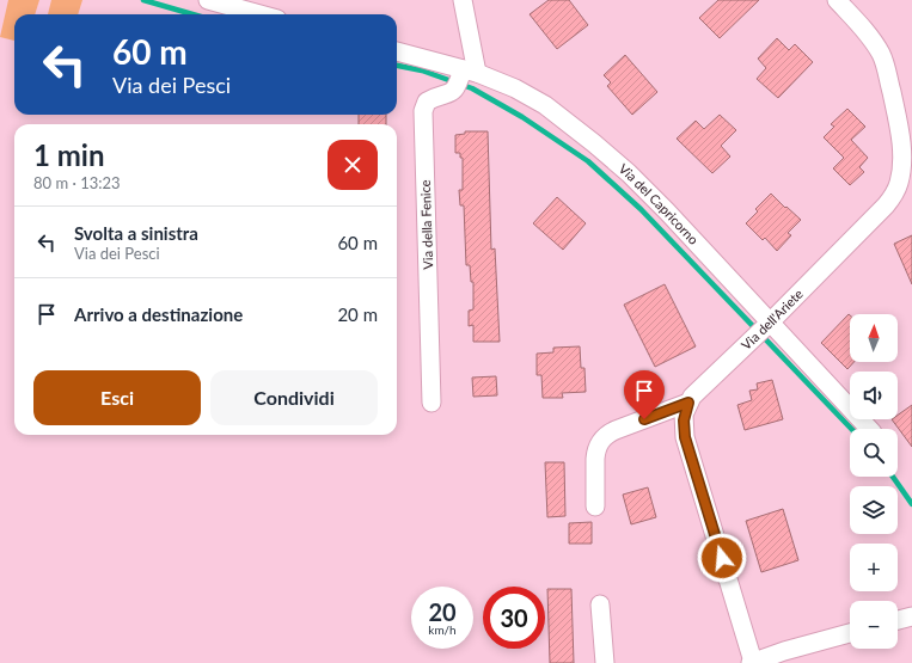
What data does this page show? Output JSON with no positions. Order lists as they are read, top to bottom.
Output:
{
  "streets": {
    "street": ["Via del Capricorno", "Via della Fenice", "Via dell'Ariete"]
  },
  "crossings": [
    ["Via del Capricorno", "Via della Fenice"],
    ["Via del Capricorno", "Via dell'Ariete"]
  ],
  "north": "top",
  "page": {
    "turn": ["60 m", "Via dei Pesci"],
    "heading": ["1 min", "80 m · 13:23"],
    "list": [
      {
        "name": "Svolta a sinistra",
        "note": "Via dei Pesci",
        "value": "60 m"
      },
      {
        "name": "Arrivo a destinazione",
        "value": "20 m"
      }
    ],
    "map_buttons": ["+", "−"],
    "buttons": ["Esci", "Condividi"],
    "speed": "20 km/h",
    "limit": "30"
  }
}
